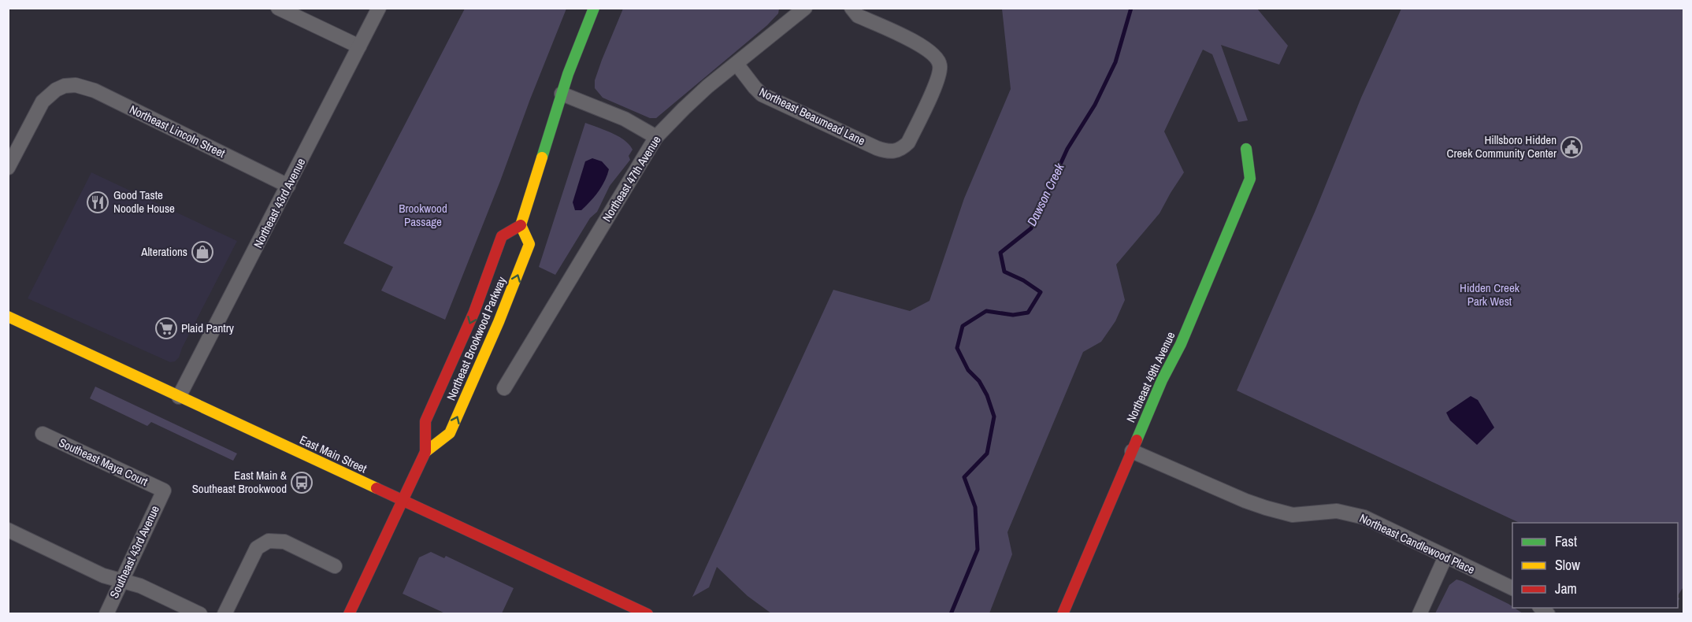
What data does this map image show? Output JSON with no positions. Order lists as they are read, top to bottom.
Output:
{
  "streets": {
    "main road": ["Northeast Brookwood Parkway", "Northeast 49th Avenue", "East Main Street"],
    "street": [
      "Northeast Beaumead Lane",
      "Northeast Lincoln Street",
      "Northeast 47th Avenue",
      "Northeast 43rd Avenue",
      "Southeast Maya Court",
      "Northeast Candlewood Place",
      "Southeast 43rd Avenue"
    ]
  },
  "crossings": [
    ["Northeast Beaumead Lane", "Northeast 47th Avenue"],
    ["Northeast Lincoln Street", "Northeast 43rd Avenue"],
    ["Northeast 43rd Avenue", "East Main Street"],
    ["Northeast Brookwood Parkway", "East Main Street"],
    ["Northeast 49th Avenue", "Northeast Candlewood Place"],
    ["Southeast Maya Court", "Southeast 43rd Avenue"]
  ],
  "water": ["Dawson Creek"],
  "parks": ["Brookwood Passage", "Hidden Creek Park West"],
  "places": {
    "public building": ["Hillsboro Hidden Creek Community Center"],
    "restaurant": ["Good Taste Noodle House"],
    "shop": ["Alterations"],
    "supermarket": ["Plaid Pantry"],
    "bus stop": ["East Main & Southeast Brookwood"]
  },
  "legend": ["Fast", "Slow", "Jam"]
}
